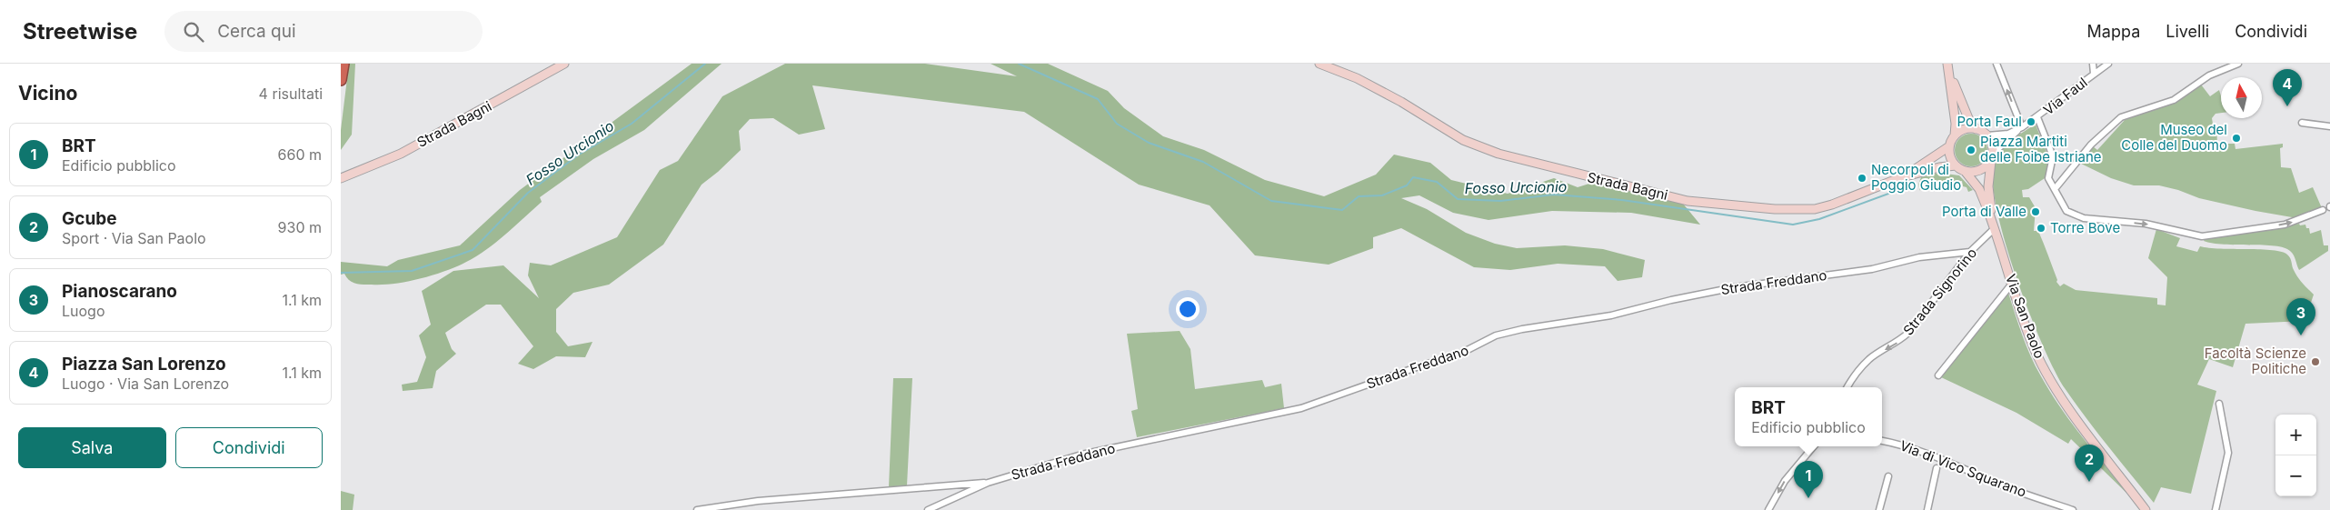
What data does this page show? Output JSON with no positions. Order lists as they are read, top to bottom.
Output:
{
  "streets": {
    "street": [
      "Via Faul",
      "Strada Bagni",
      "Strada Freddano",
      "Strada Signorino",
      "Via San Paolo",
      "Via di Vico Squarano"
    ]
  },
  "crossings": [
    ["Via Faul", "Strada Bagni"],
    ["Via Faul", "Via San Paolo"],
    ["Strada Bagni", "Via San Paolo"],
    ["Strada Freddano", "Strada Signorino"],
    ["Strada Signorino", "Via San Paolo"]
  ],
  "water": ["Fosso Urcionio"],
  "places": [
    "Porta Faul",
    "Museo del Colle del Duomo",
    "Piazza Martiti delle Foibe Istriane",
    "Necorpoli di Poggio Giudio",
    "Porta di Valle",
    "Torre Bove",
    "Facoltà Scienze Politiche"
  ],
  "north": "top",
  "page": {
    "header": "Streetwise",
    "search": "Cerca qui",
    "nav": ["Mappa", "Livelli", "Condividi"],
    "heading": ["Vicino", "4 risultati"],
    "pins": [
      "4",
      "3",
      "2",
      "1"
    ],
    "list": [
      {
        "mark": "1",
        "name": "BRT",
        "note": "Edificio pubblico",
        "value": "660 m"
      },
      {
        "mark": "2",
        "name": "Gcube",
        "note": "Sport · Via San Paolo",
        "value": "930 m"
      },
      {
        "mark": "3",
        "name": "Pianoscarano",
        "note": "Luogo",
        "value": "1.1 km"
      },
      {
        "mark": "4",
        "name": "Piazza San Lorenzo",
        "note": "Luogo · Via San Lorenzo",
        "value": "1.1 km"
      }
    ],
    "popup": ["BRT", "Edificio pubblico"],
    "buttons": ["Salva", "Condividi"],
    "map_buttons": ["+", "−"]
  }
}
